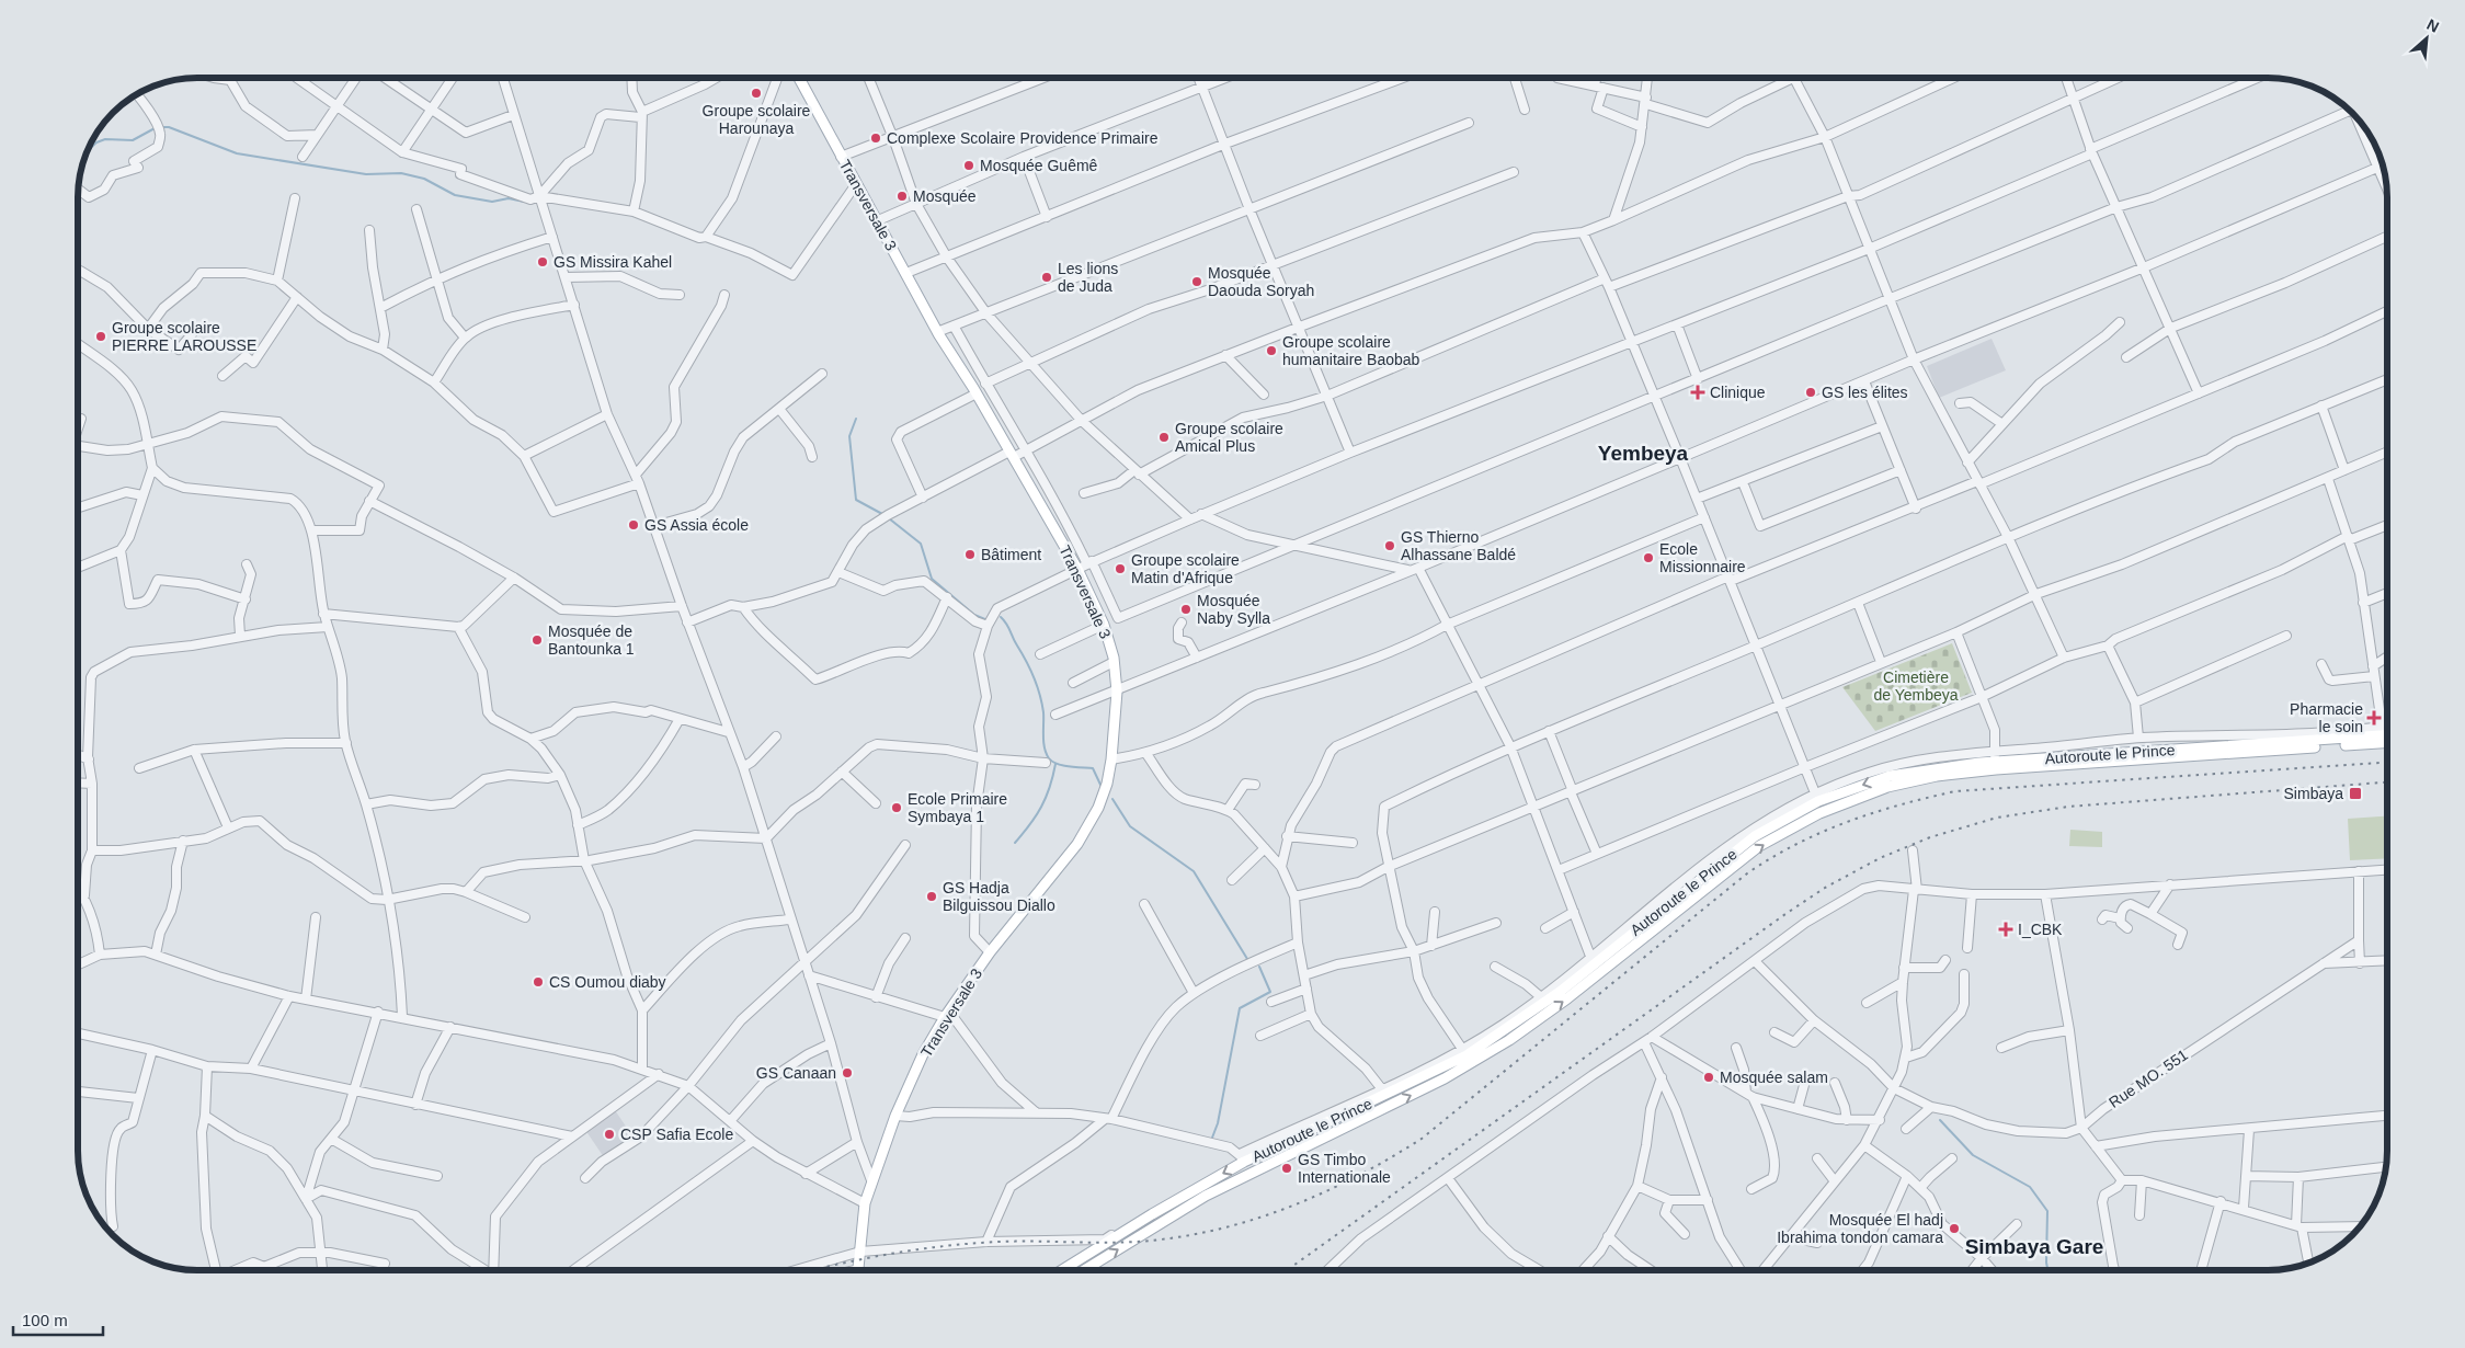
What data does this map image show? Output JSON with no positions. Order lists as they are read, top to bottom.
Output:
{
  "streets": {
    "main road": ["Transversale 3", "Autoroute le Prince"],
    "street": ["Rue MO. 551"]
  },
  "districts": ["Yembeya", "Simbaya Gare"],
  "parks": ["Cimetière de Yembeya"],
  "places": {
    "other": [
      "Groupe scolaire Harounaya",
      "Complexe Scolaire Providence Primaire",
      "Mosquée Guêmê",
      "Mosquée",
      "GS Missira Kahel",
      "Les lions de Juda",
      "Mosquée Daouda Soryah",
      "Groupe scolaire PIERRE LAROUSSE",
      "Groupe scolaire humanitaire Baobab",
      "GS les élites",
      "Groupe scolaire Amical Plus",
      "GS Assia école",
      "GS Thierno Alhassane Baldé",
      "Bâtiment",
      "Ecole Missionnaire",
      "Groupe scolaire Matin d'Afrique",
      "Mosquée Naby Sylla",
      "Mosquée de Bantounka 1",
      "Ecole Primaire Symbaya 1",
      "GS Hadja Bilguissou Diallo",
      "CS Oumou diaby",
      "GS Canaan",
      "Mosquée salam",
      "CSP Safia Ecole",
      "GS Timbo Internationale",
      "Mosquée El hadj Ibrahima tondon camara"
    ],
    "health": ["Clinique", "Pharmacie le soin", "I_CBK"],
    "transit": ["Simbaya"]
  },
  "scale_bar": "100 m",
  "north": "top right"
}
